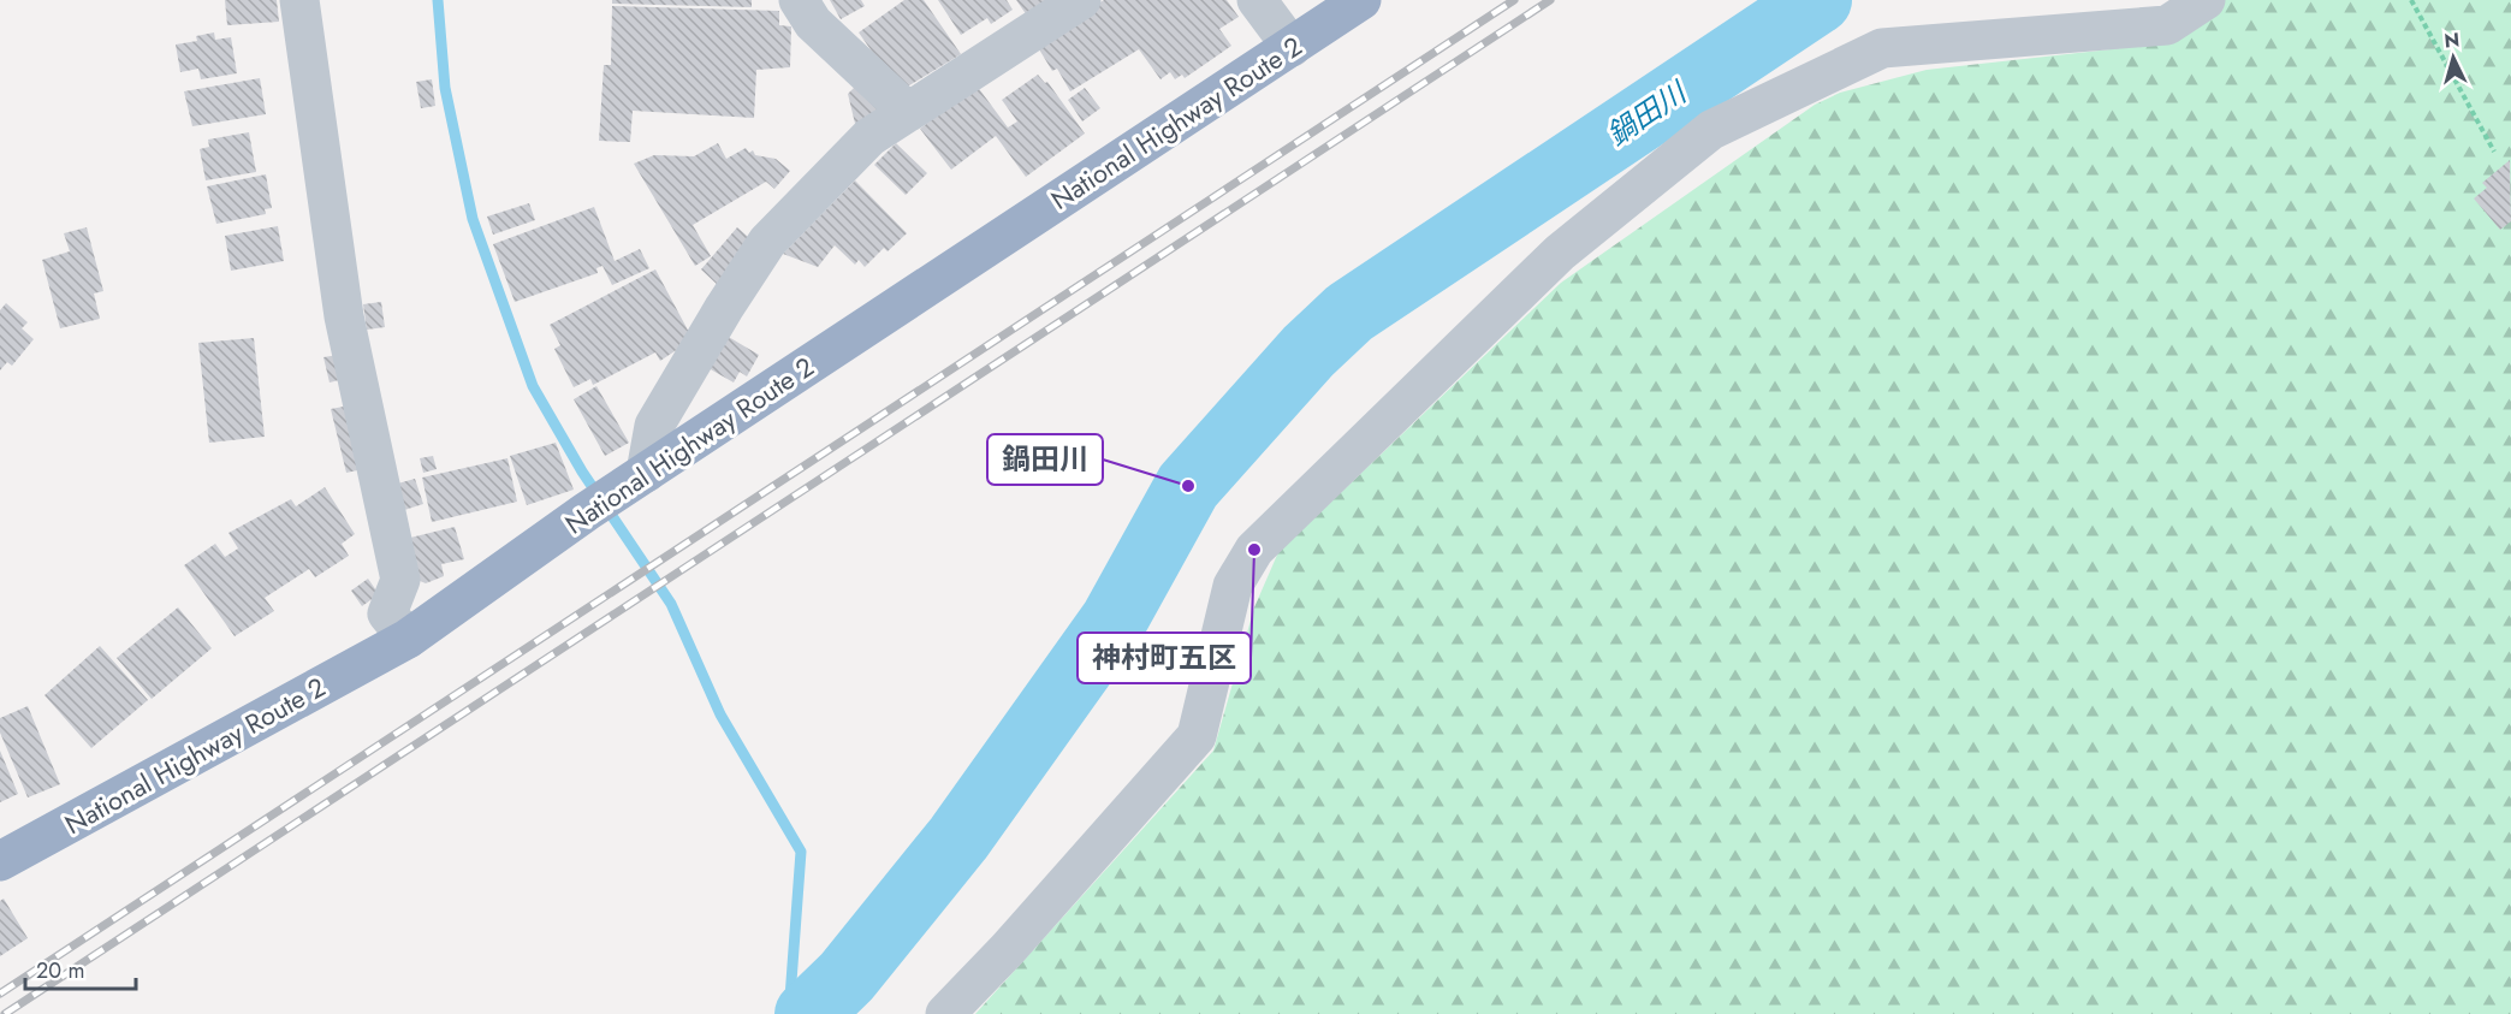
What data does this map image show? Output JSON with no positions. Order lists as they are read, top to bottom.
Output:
{
  "streets": {
    "highway": ["National Highway Route 2"]
  },
  "water": ["鍋田川"],
  "places": ["鍋田川", "神村町五区"],
  "scale_bar": "20 m",
  "north": "top"
}
